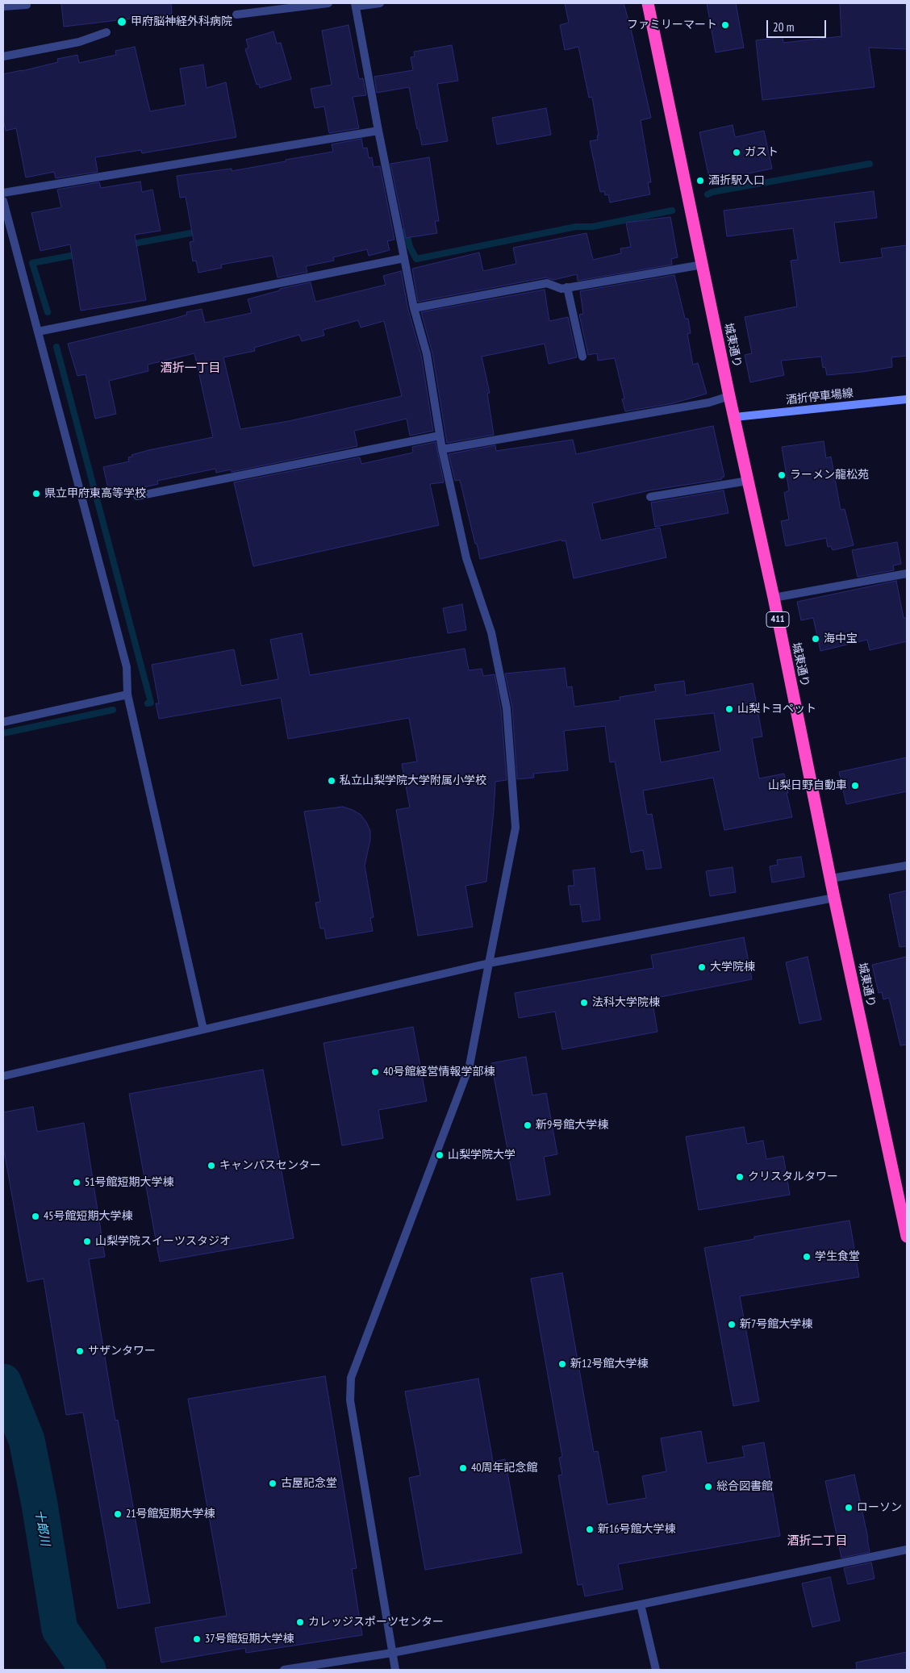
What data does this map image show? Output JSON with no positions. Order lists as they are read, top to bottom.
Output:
{
  "streets": {
    "highway": ["城東通り", "411"],
    "main road": ["酒折停車場線"]
  },
  "crossings": [
    ["城東通り", "酒折停車場線"]
  ],
  "districts": ["酒折一丁目", "酒折二丁目"],
  "water": ["十郎川"],
  "places": [
    "甲府脳神経外科病院",
    "ファミリーマート",
    "ガスト",
    "酒折駅入口",
    "ラーメン龍松苑",
    "県立甲府東高等学校",
    "海中宝",
    "山梨トヨペット",
    "私立山梨学院大学附属小学校",
    "山梨日野自動車",
    "大学院棟",
    "法科大学院棟",
    "40号館経営情報学部棟",
    "新9号館大学棟",
    "山梨学院大学",
    "キャンパスセンター",
    "クリスタルタワー",
    "51号館短期大学棟",
    "45号館短期大学棟",
    "山梨学院スイーツスタジオ",
    "学生食堂",
    "新7号館大学棟",
    "サザンタワー",
    "新12号館大学棟",
    "40周年記念館",
    "古屋記念堂",
    "総合図書館",
    "ローソン",
    "21号館短期大学棟",
    "新16号館大学棟",
    "カレッジスポーツセンター",
    "37号館短期大学棟"
  ],
  "scale_bar": "20 m"
}
